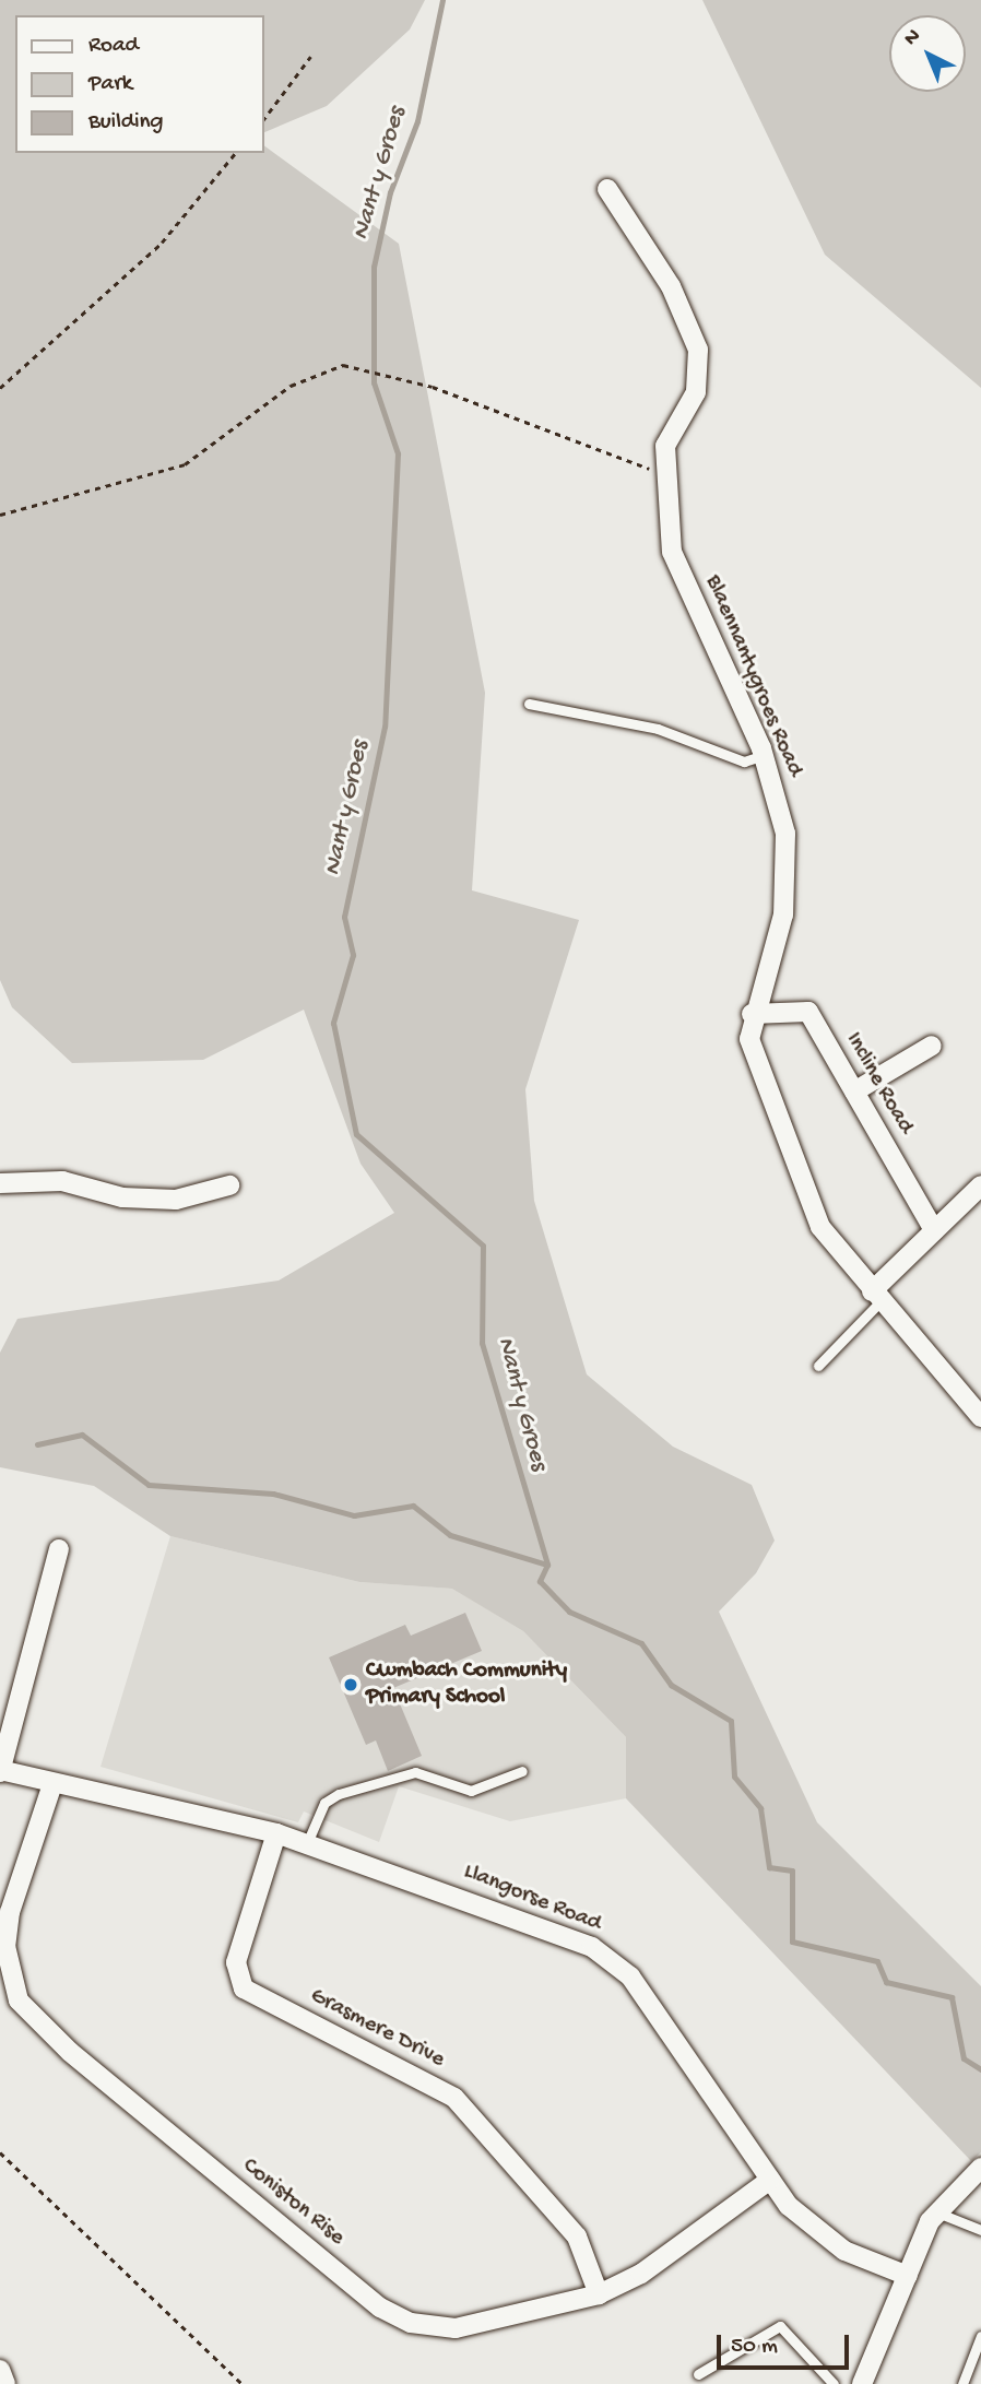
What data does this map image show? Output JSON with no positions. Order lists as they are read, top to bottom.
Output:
{
  "streets": {
    "street": [
      "Blaennantygroes Road",
      "Incline Road",
      "Llangorse Road",
      "Grasmere Drive",
      "Coniston Rise"
    ]
  },
  "crossings": [
    ["Blaennantygroes Road", "Incline Road"],
    ["Llangorse Road", "Grasmere Drive"],
    ["Llangorse Road", "Coniston Rise"],
    ["Grasmere Drive", "Coniston Rise"]
  ],
  "water": ["Nant y Groes"],
  "places": ["Cwmbach Community Primary School"],
  "legend": ["Road", "Park", "Building"],
  "scale_bar": "50 m",
  "north": "top left"
}
